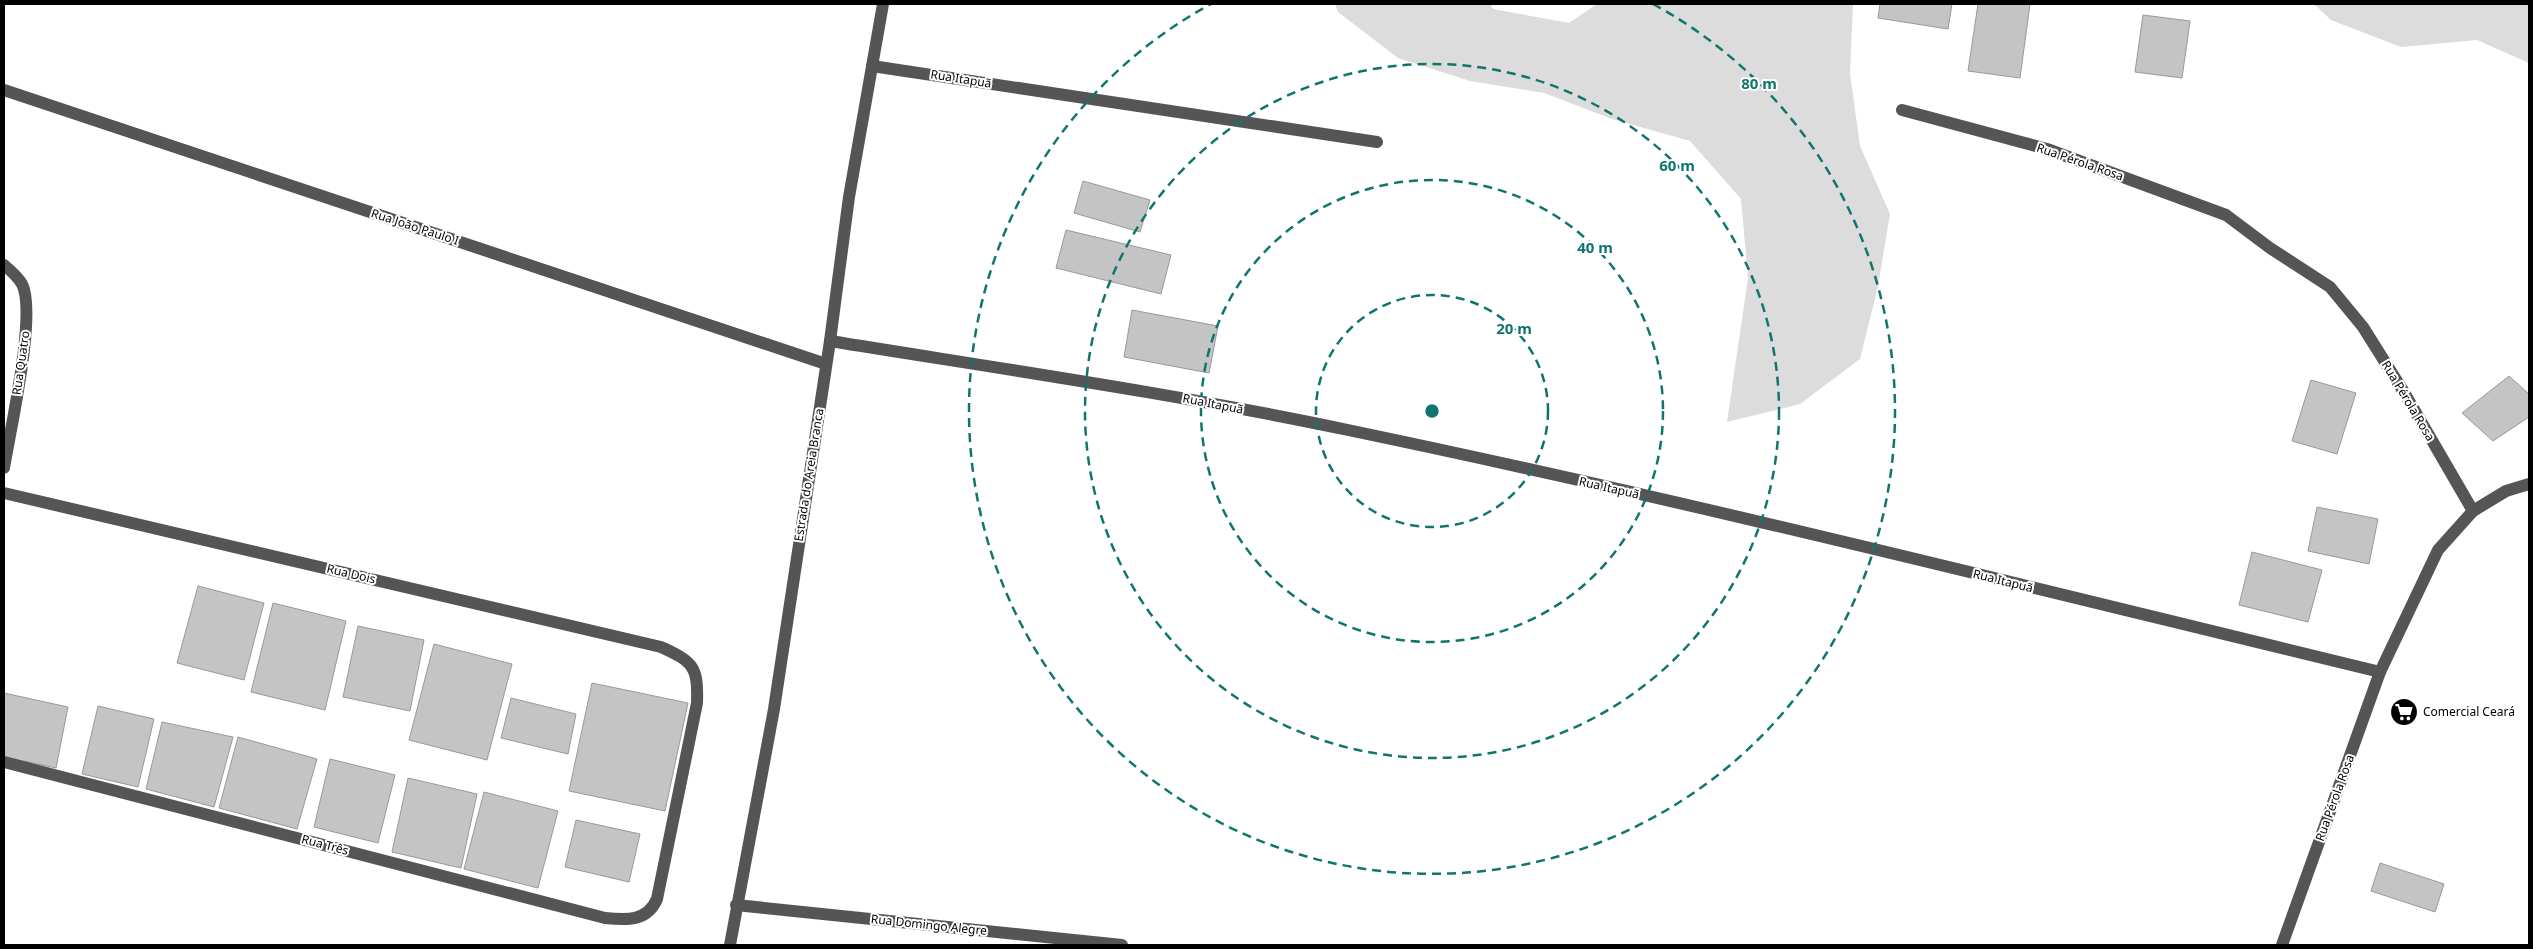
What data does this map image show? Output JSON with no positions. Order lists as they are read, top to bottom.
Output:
{
  "streets": {
    "street": [
      "Rua Itapuã",
      "Rua Pérola Rosa",
      "Rua João Paulo I",
      "Rua Quatro",
      "Estrada do Areia Branca",
      "Rua Dois",
      "Rua Três",
      "Rua Domingo Alegre"
    ]
  },
  "crossings": [
    ["Rua Itapuã", "Rua Pérola Rosa"],
    ["Rua Itapuã", "Estrada do Areia Branca"],
    ["Rua João Paulo I", "Estrada do Areia Branca"],
    ["Estrada do Areia Branca", "Rua Domingo Alegre"],
    ["Rua Dois", "Rua Três"]
  ],
  "places": {
    "supermarket": ["Comercial Ceará"]
  },
  "rings": [
    "80 m",
    "60 m",
    "40 m",
    "20 m"
  ]
}
